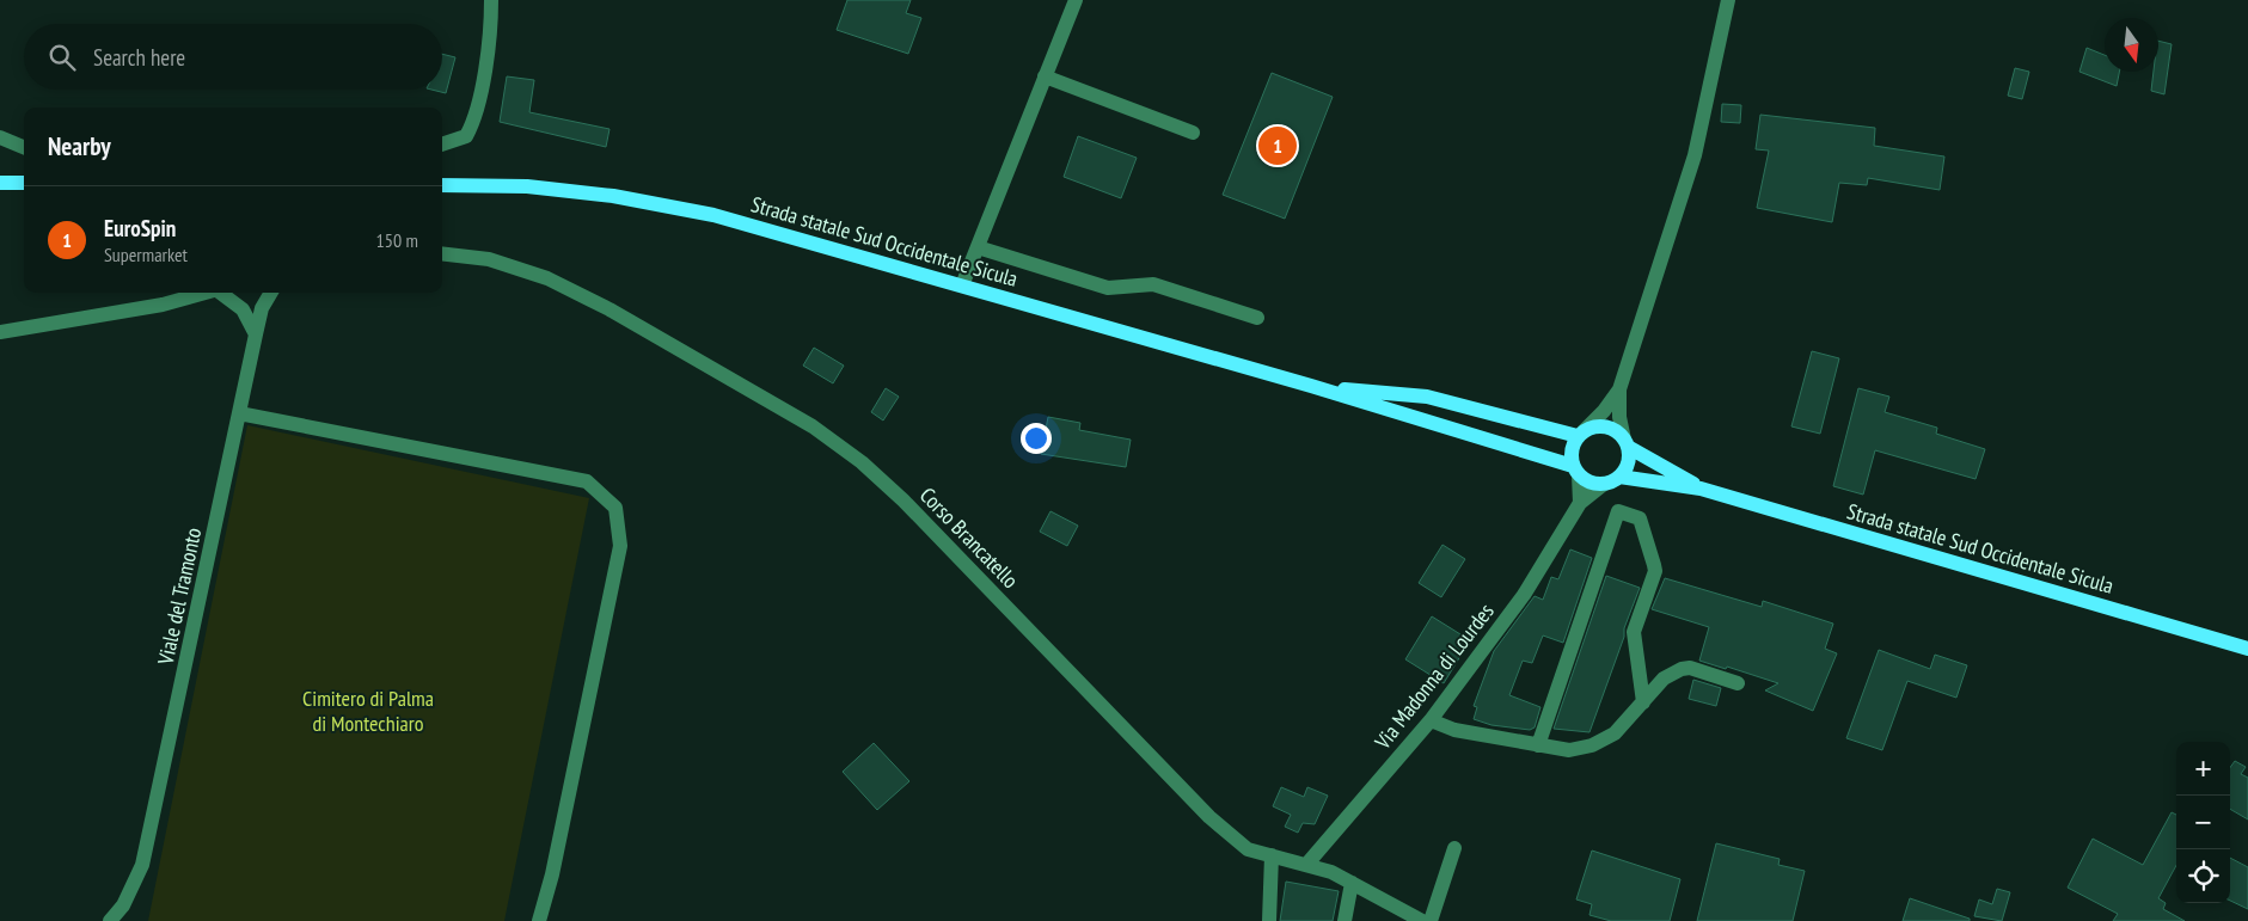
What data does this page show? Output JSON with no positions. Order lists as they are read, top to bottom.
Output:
{
  "streets": {
    "main road": ["Strada statale Sud Occidentale Sicula"],
    "street": ["Corso Brancatello", "Viale del Tramonto", "Via Madonna di Lourdes"]
  },
  "crossings": [
    ["Strada statale Sud Occidentale Sicula", "Via Madonna di Lourdes"],
    ["Corso Brancatello", "Via Madonna di Lourdes"]
  ],
  "parks": ["Cimitero di Palma di Montechiaro"],
  "north": "bottom",
  "page": {
    "search": "Search here",
    "heading": "Nearby",
    "pins": "1",
    "list": [
      {
        "mark": "1",
        "name": "EuroSpin",
        "note": "Supermarket",
        "value": "150 m"
      }
    ],
    "map_buttons": ["+", "−"]
  }
}
